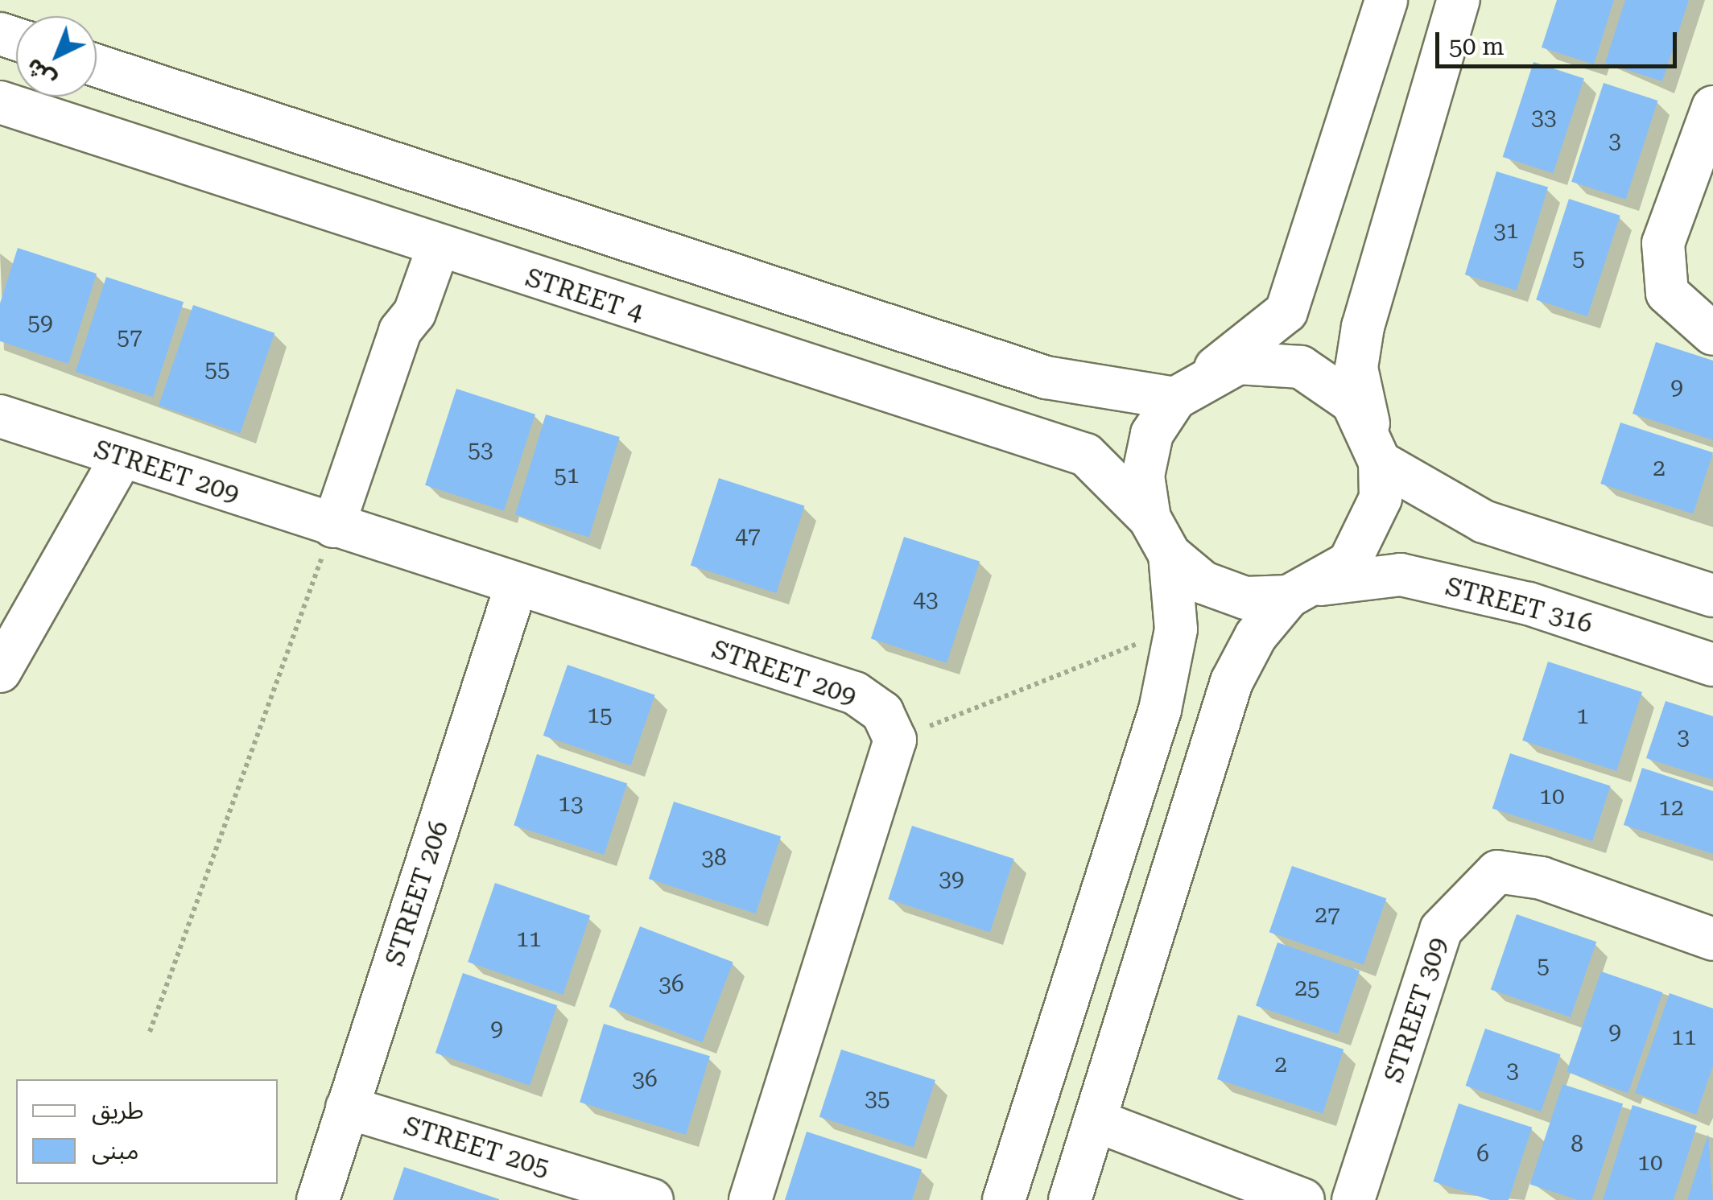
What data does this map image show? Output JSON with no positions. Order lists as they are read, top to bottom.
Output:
{
  "streets": {
    "street": [
      "STREET 4",
      "STREET 209",
      "STREET 316",
      "STREET 206",
      "STREET 309",
      "STREET 205"
    ]
  },
  "crossings": [
    ["STREET 4", "STREET 316"],
    ["STREET 209", "STREET 206"],
    ["STREET 206", "STREET 205"]
  ],
  "house_numbers": [
    "33",
    "3",
    "31",
    "5",
    "59",
    "57",
    "55",
    "9",
    "53",
    "2",
    "51",
    "47",
    "43",
    "15",
    "1",
    "3",
    "10",
    "13",
    "12",
    "38",
    "39",
    "27",
    "11",
    "5",
    "36",
    "25",
    "9",
    "9",
    "11",
    "2",
    "3",
    "36",
    "35",
    "8",
    "6",
    "10"
  ],
  "legend": ["طريق", "مبنى"],
  "scale_bar": "50 m",
  "north": "bottom left"
}
